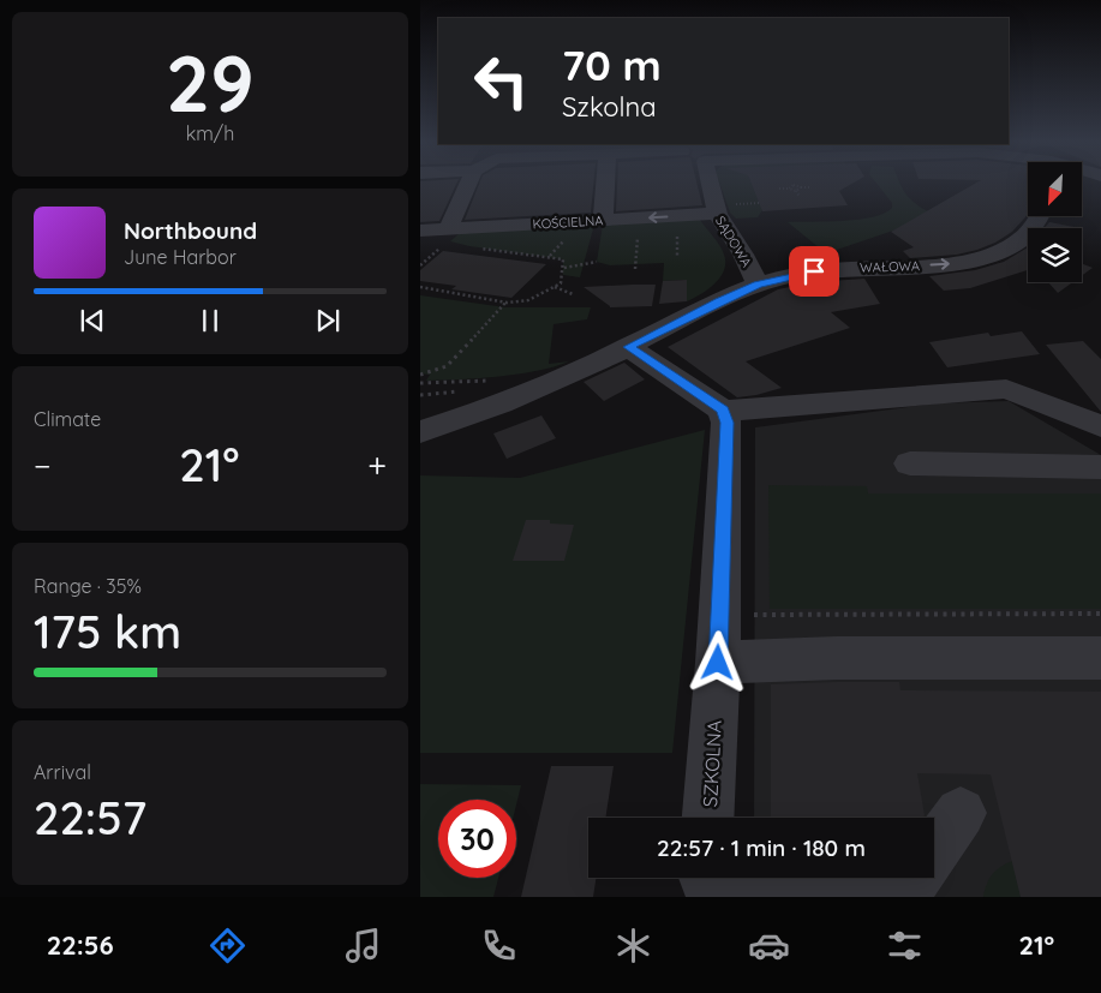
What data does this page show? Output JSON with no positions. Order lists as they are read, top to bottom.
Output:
{
  "streets": {
    "street": [
      "KOŚCIELNA",
      "SĄDOWA",
      "WAŁOWA",
      "SZKOLNA"
    ]
  },
  "crossings": [
    ["KOŚCIELNA", "SĄDOWA"],
    ["SĄDOWA", "WAŁOWA"]
  ],
  "one_way": ["KOŚCIELNA"],
  "north": "bottom left",
  "page": {
    "tile": [
      ["29", "km/h"],
      "Climate",
      ["Range · 35%", "175 km"],
      ["Arrival", "22:57"]
    ],
    "turn": ["70 m", "Szkolna"],
    "song": ["Northbound", "June Harbor"],
    "heat": ["−", "21°", "+"],
    "limit": "30",
    "trip": "22:57 · 1 min · 180 m",
    "tabs": ["22:56", "21°"]
  }
}
